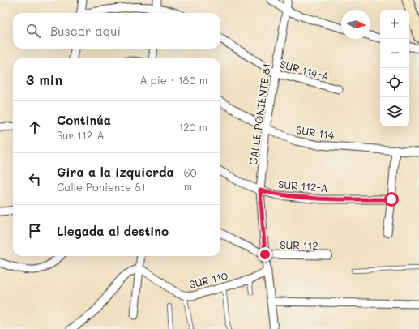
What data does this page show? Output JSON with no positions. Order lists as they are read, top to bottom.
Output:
{
  "streets": {
    "street": [
      "SUR 114-A",
      "CALLE PONIENTE 81",
      "SUR 114",
      "SUR 112-A",
      "SUR 112",
      "SUR 110"
    ]
  },
  "crossings": [
    ["SUR 114-A", "CALLE PONIENTE 81"],
    ["CALLE PONIENTE 81", "SUR 114"],
    ["CALLE PONIENTE 81", "SUR 112-A"],
    ["CALLE PONIENTE 81", "SUR 112"],
    ["CALLE PONIENTE 81", "SUR 110"]
  ],
  "north": "right",
  "page": {
    "map_buttons": ["+", "−"],
    "search": "Buscar aquí",
    "heading": ["3 min", "A pie · 180 m"],
    "list": [
      ["Continúa", "Sur 112-A", "120 m"],
      ["Gira a la izquierda", "Calle Poniente 81", "60 m"],
      "Llegada al destino"
    ]
  }
}
